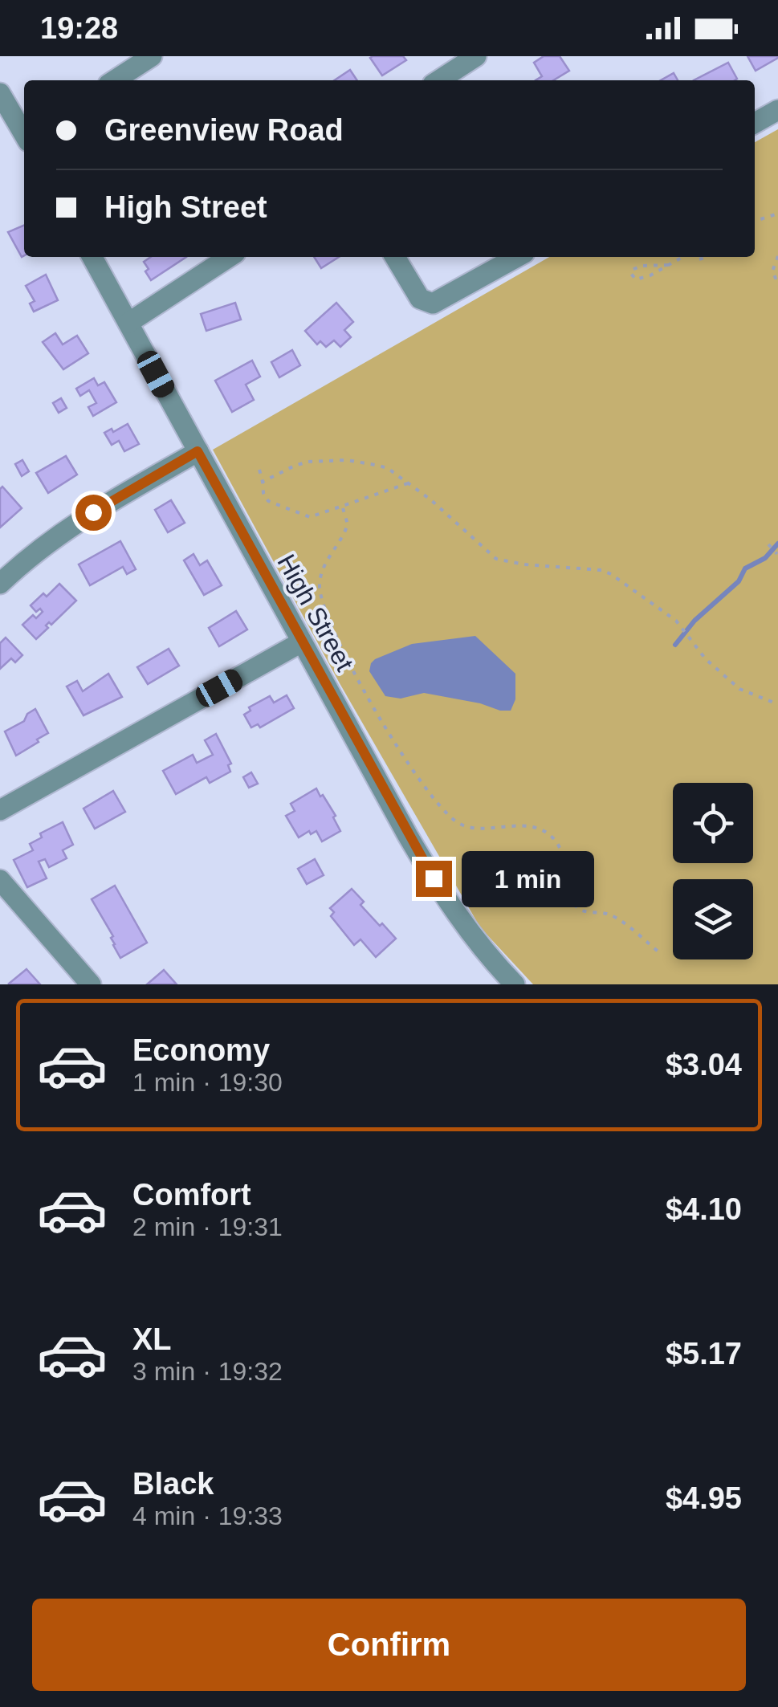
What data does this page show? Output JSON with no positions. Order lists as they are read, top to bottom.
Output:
{
  "streets": {
    "street": ["High Street"]
  },
  "page": {
    "status": "19:28",
    "banner": ["Greenview Road", "High Street"],
    "bubble": "1 min",
    "list": [
      {
        "name": "Economy",
        "note": "1 min · 19:30",
        "value": "$3.04"
      },
      {
        "name": "Comfort",
        "note": "2 min · 19:31",
        "value": "$4.10"
      },
      {
        "name": "XL",
        "note": "3 min · 19:32",
        "value": "$5.17"
      },
      {
        "name": "Black",
        "note": "4 min · 19:33",
        "value": "$4.95"
      }
    ],
    "buttons": "Confirm"
  }
}
